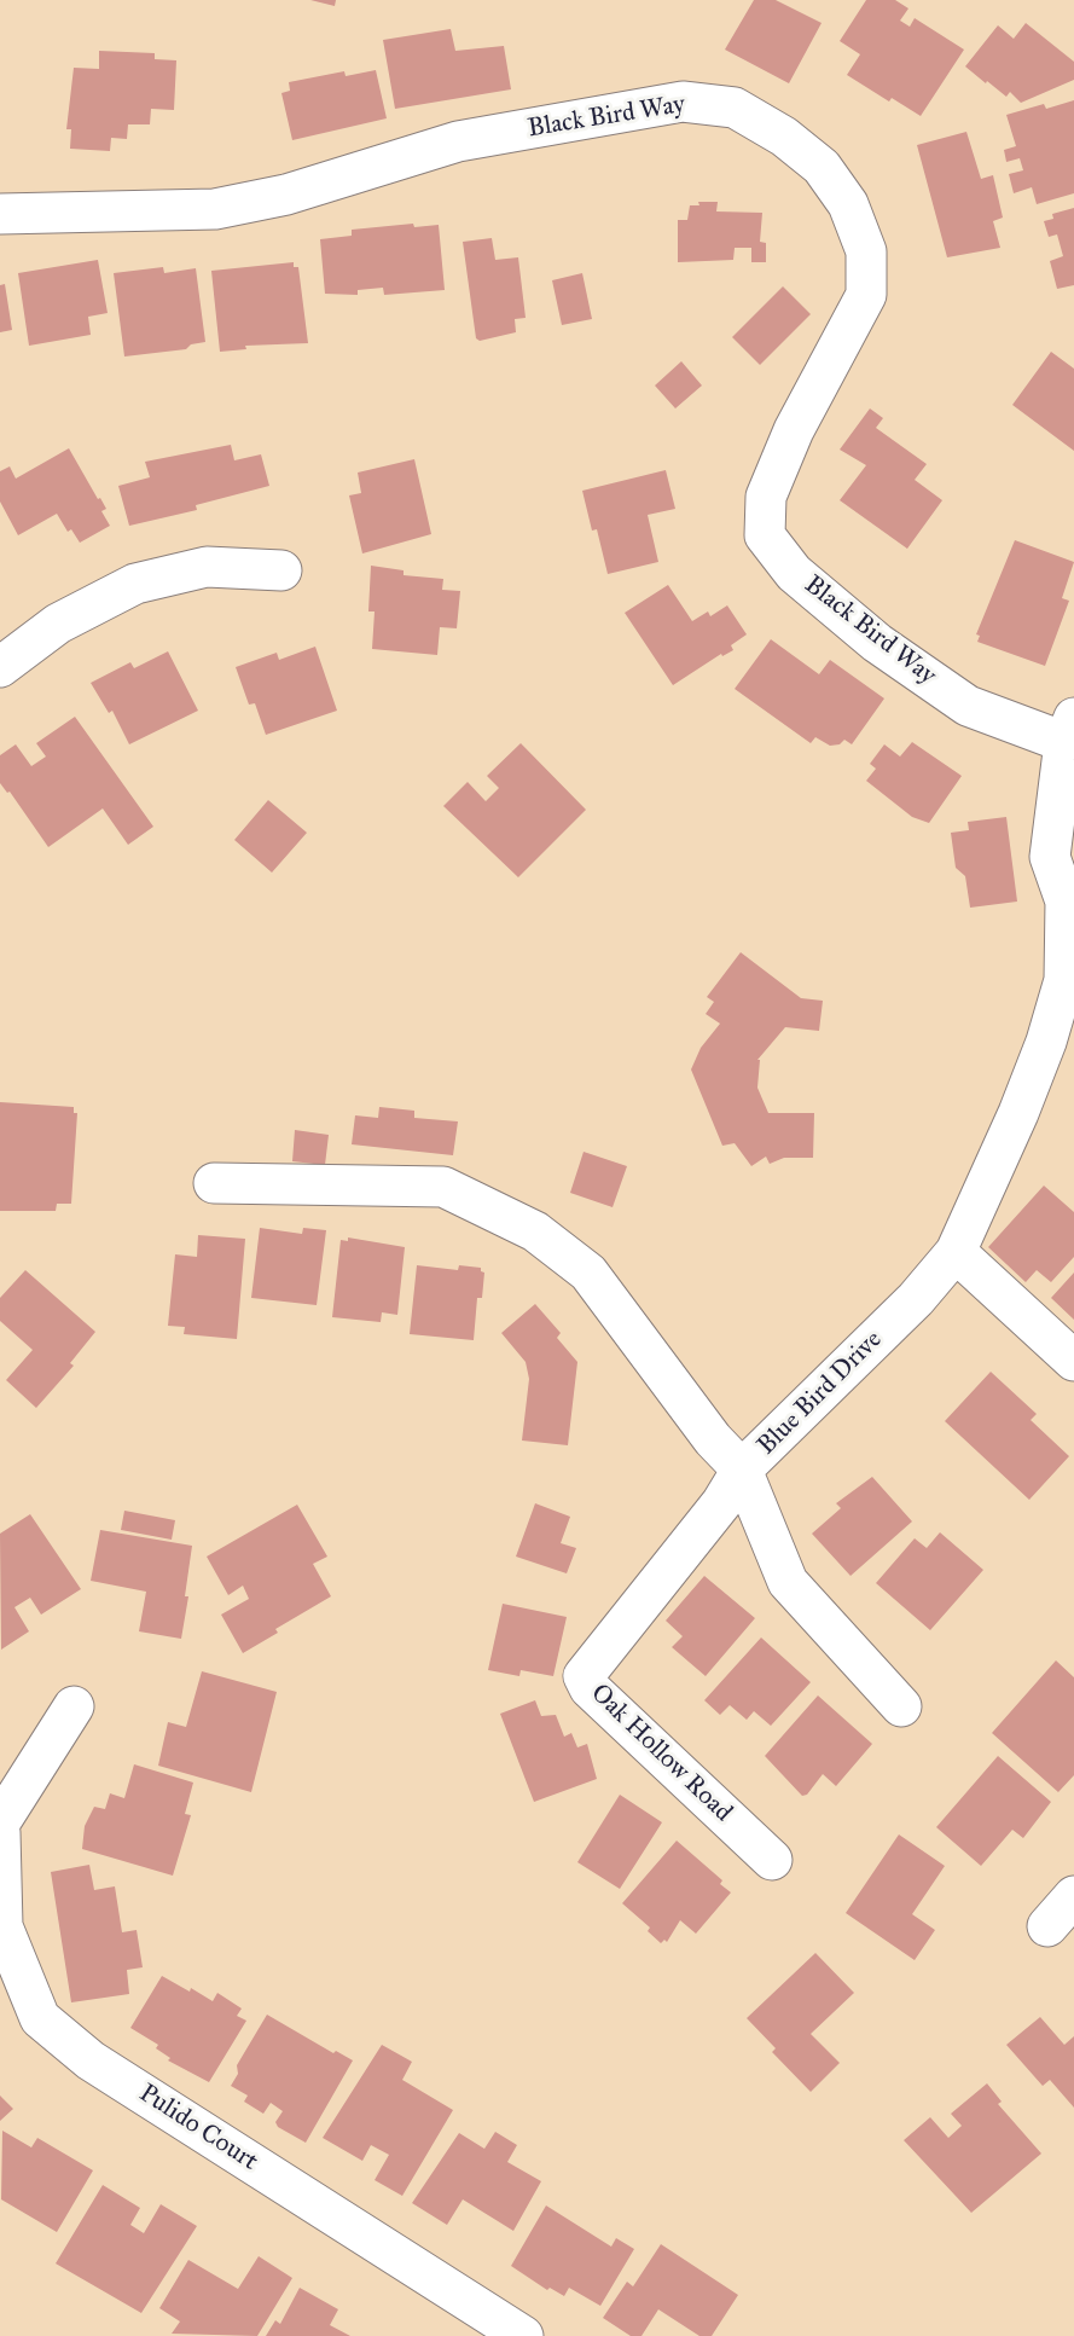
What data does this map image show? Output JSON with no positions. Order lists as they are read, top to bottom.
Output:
{
  "streets": {
    "street": [
      "Black Bird Way",
      "Blue Bird Drive",
      "Oak Hollow Road",
      "Pulido Court"
    ]
  },
  "crossings": [
    ["Black Bird Way", "Blue Bird Drive"],
    ["Blue Bird Drive", "Oak Hollow Road"]
  ]
}
